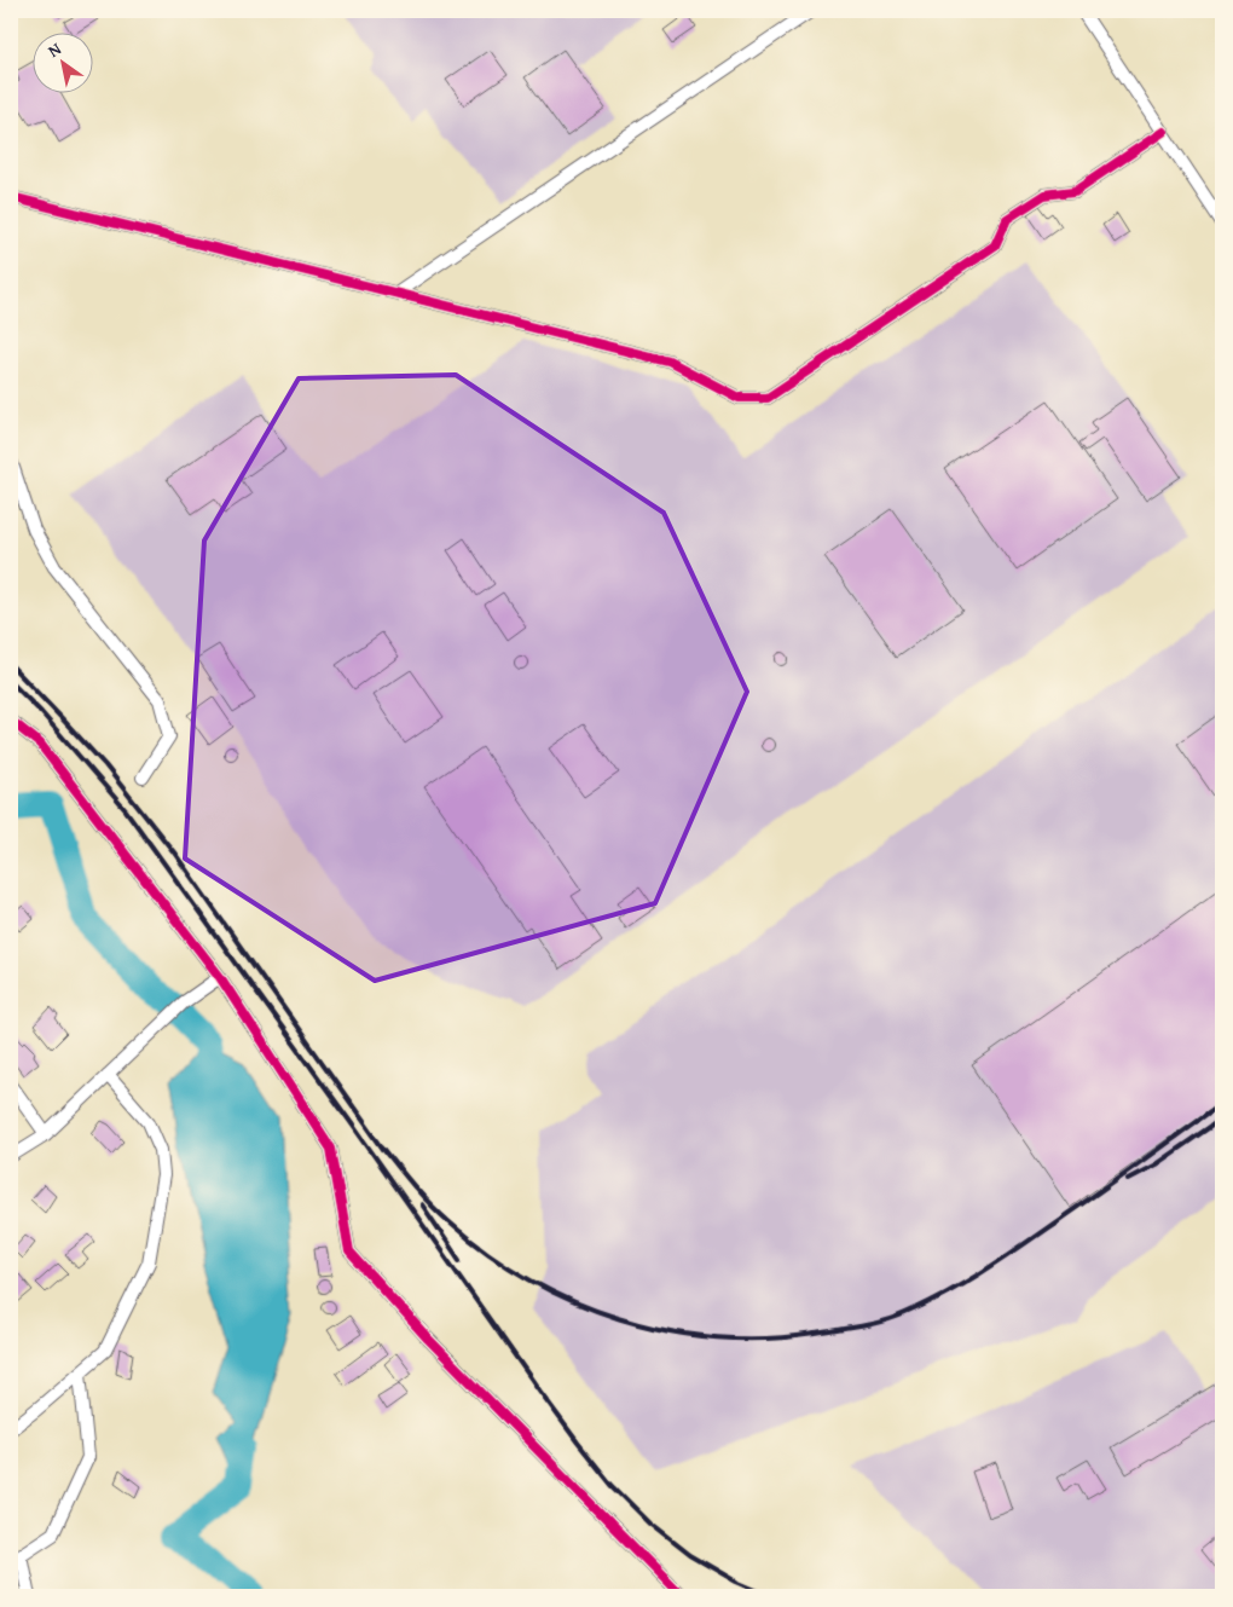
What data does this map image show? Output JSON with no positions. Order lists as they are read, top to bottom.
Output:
{
  "north": "top left"
}
